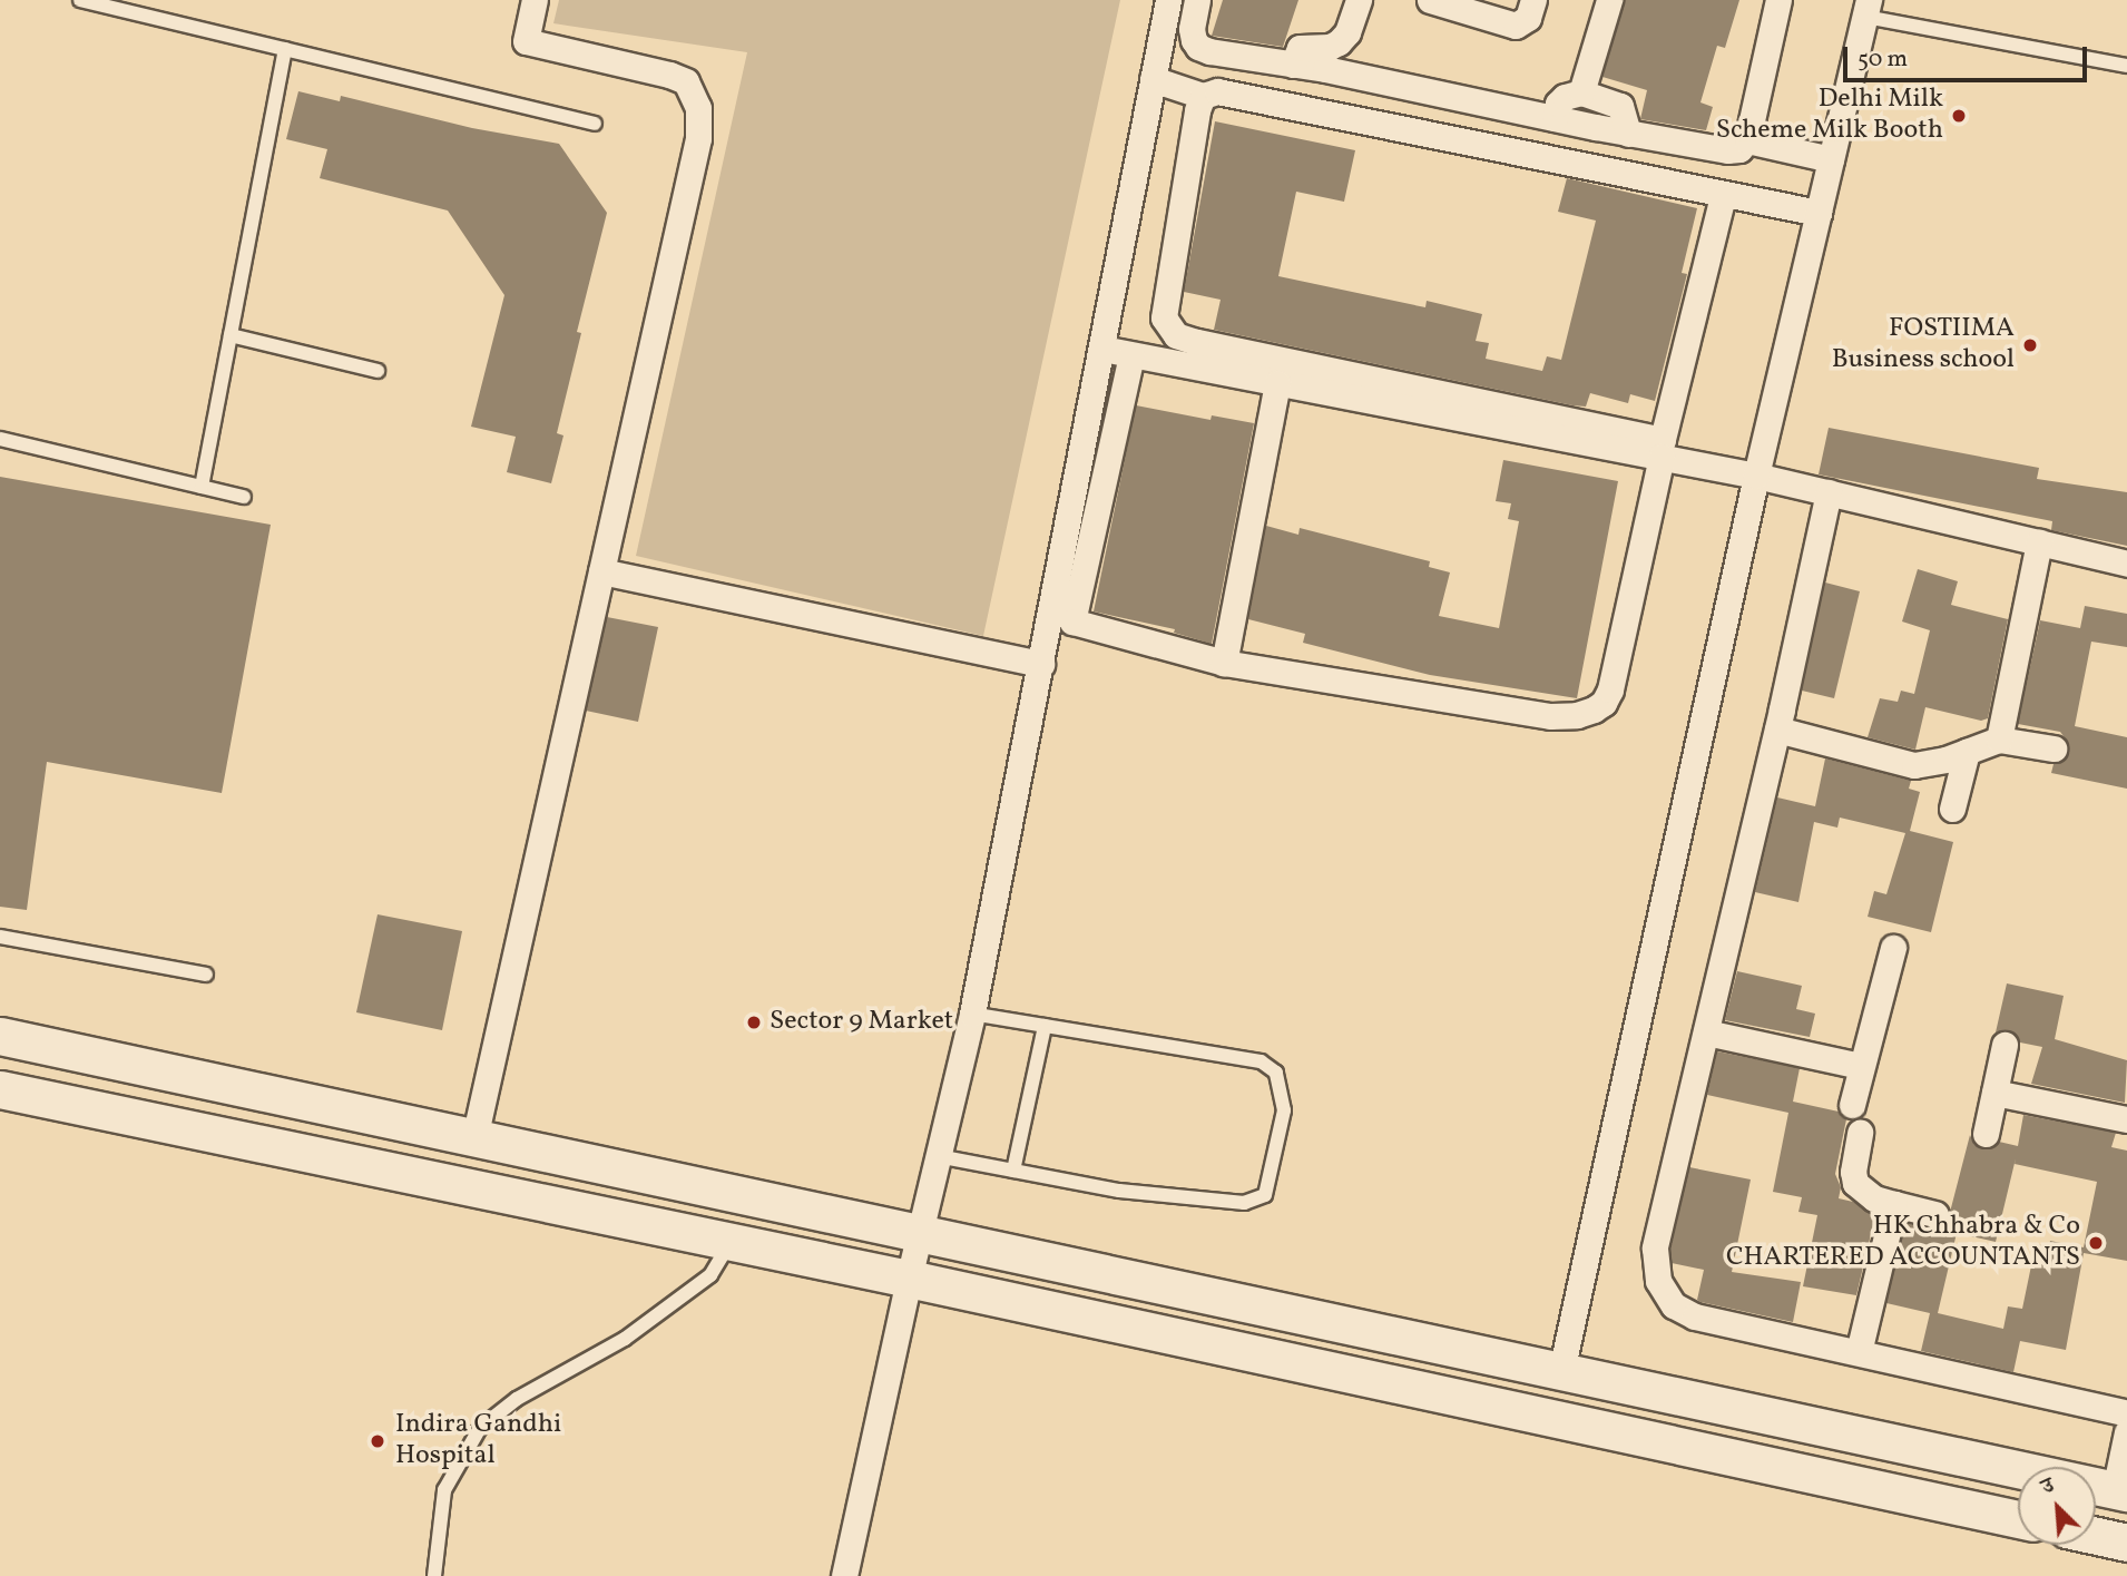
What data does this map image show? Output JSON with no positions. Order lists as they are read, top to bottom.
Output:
{
  "places": [
    "Delhi Milk Scheme Milk Booth",
    "FOSTIIMA Business school",
    "Sector 9 Market",
    "HK Chhabra & Co CHARTERED ACCOUNTANTS",
    "Indira Gandhi Hospital"
  ],
  "scale_bar": "50 m",
  "north": "top left"
}
